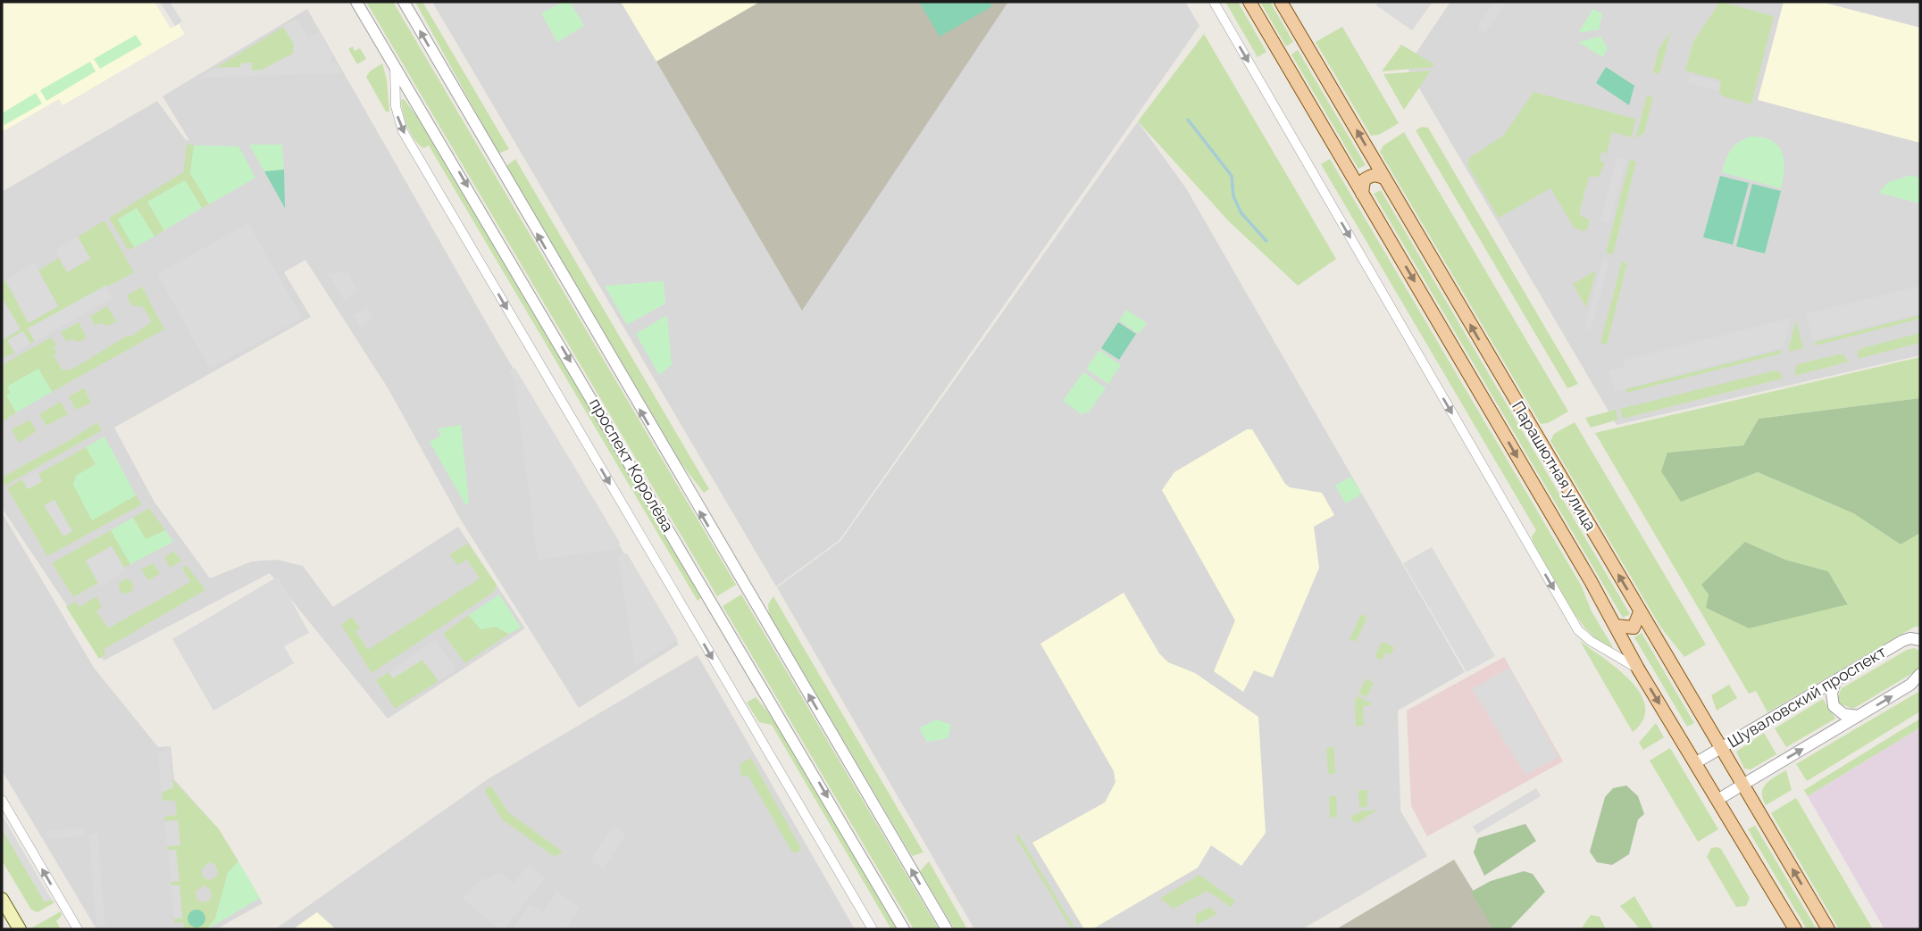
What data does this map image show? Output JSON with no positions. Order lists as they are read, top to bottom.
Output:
{
  "streets": {
    "main road": ["Парашютная улица"],
    "street": ["проспект Королёва", "Шуваловский проспект"]
  },
  "crossings": [
    ["Парашютная улица", "Шуваловский проспект"]
  ]
}
